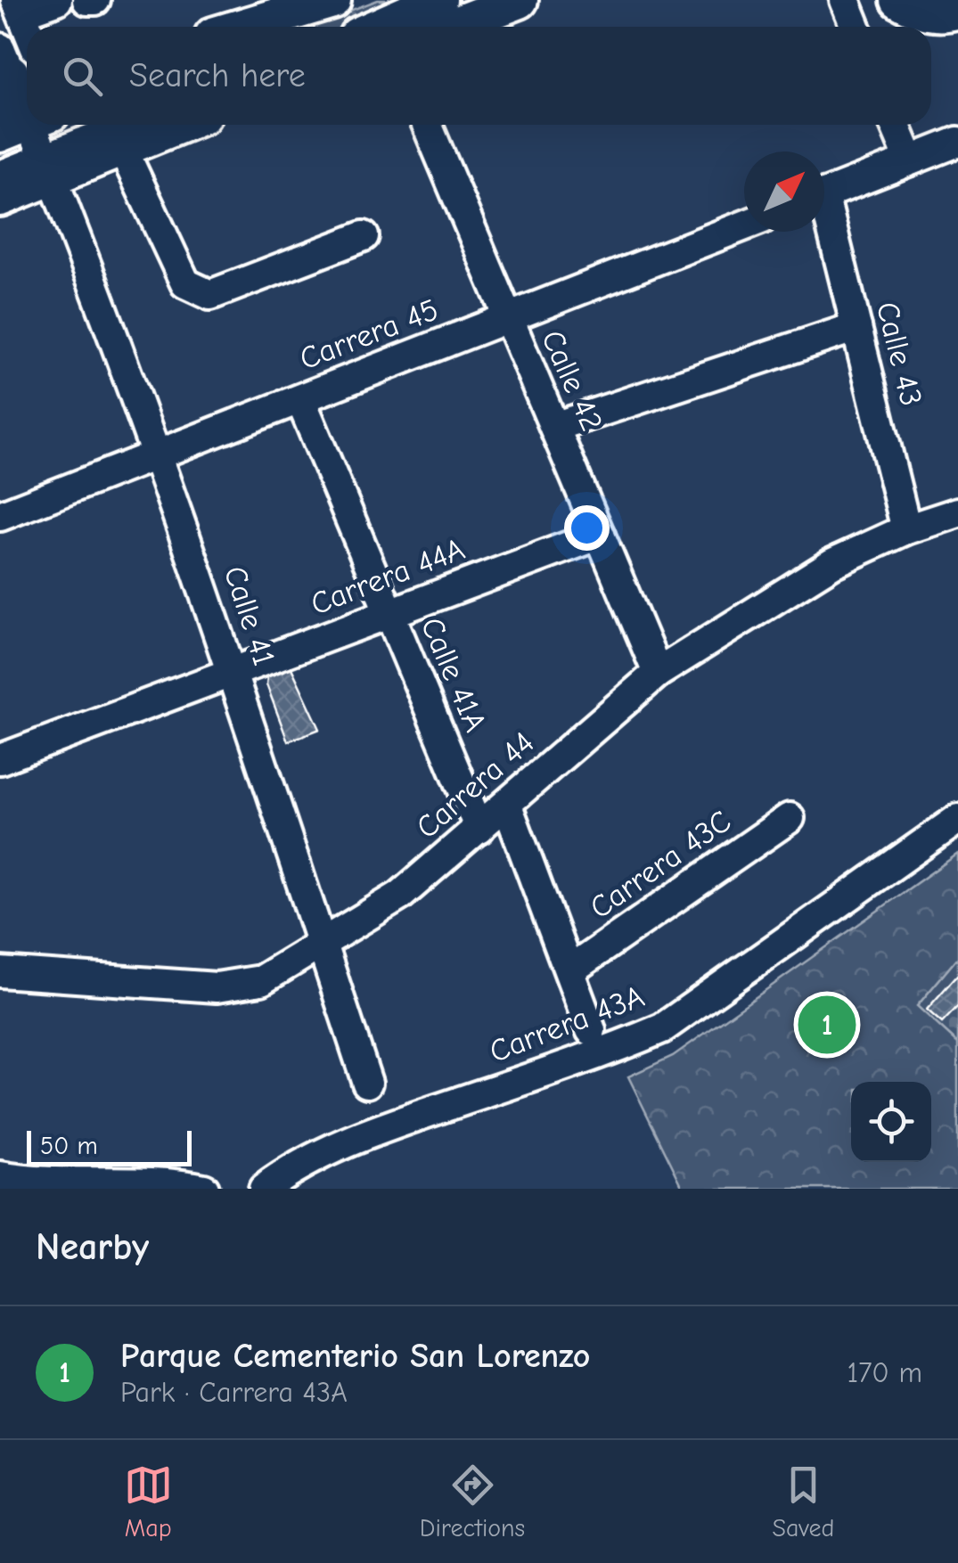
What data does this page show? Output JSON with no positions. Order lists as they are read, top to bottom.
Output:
{
  "streets": {
    "street": [
      "Carrera 45",
      "Calle 43",
      "Calle 42",
      "Carrera 44A",
      "Calle 41",
      "Calle 41A",
      "Carrera 44",
      "Carrera 43C",
      "Carrera 43A"
    ]
  },
  "crossings": [
    ["Carrera 45", "Calle 42"],
    ["Carrera 45", "Calle 41"],
    ["Carrera 45", "Calle 41A"],
    ["Calle 43", "Carrera 44"],
    ["Calle 42", "Carrera 44A"],
    ["Calle 42", "Carrera 44"],
    ["Carrera 44A", "Calle 41"],
    ["Carrera 44A", "Calle 41A"],
    ["Calle 41", "Carrera 44"],
    ["Calle 41A", "Carrera 44"]
  ],
  "scale_bar": "50 m",
  "north": "top right",
  "page": {
    "search": "Search here",
    "pins": "1",
    "scale": "50 m",
    "heading": "Nearby",
    "list": [
      {
        "mark": "1",
        "name": "Parque Cementerio San Lorenzo",
        "note": "Park · Carrera 43A",
        "value": "170 m"
      }
    ],
    "nav": ["Map", "Directions", "Saved"]
  }
}
